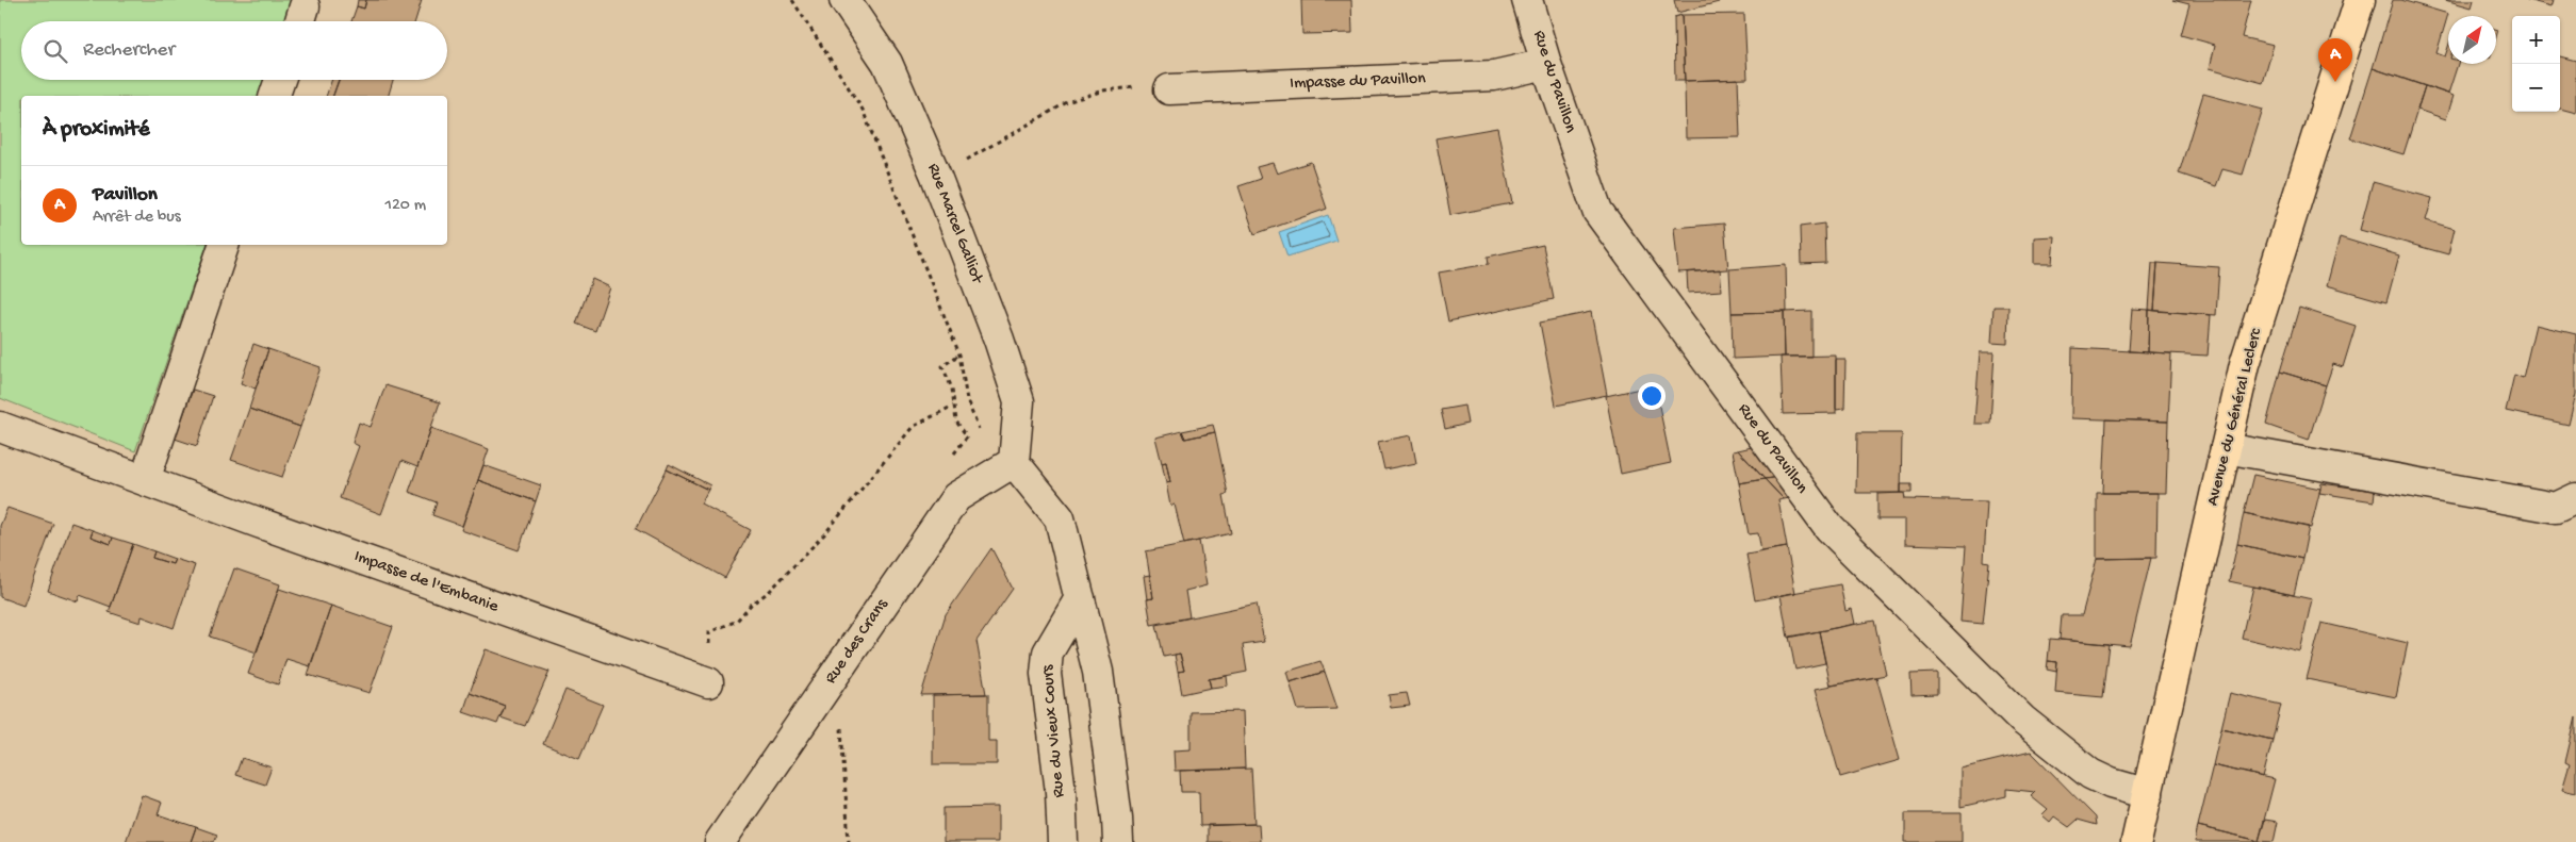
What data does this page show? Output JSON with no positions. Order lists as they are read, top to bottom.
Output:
{
  "streets": {
    "main road": ["Avenue du Général Leclerc"],
    "street": [
      "Impasse du Pavillon",
      "Rue du Pavillon",
      "Rue Marcel Galliot",
      "Impasse de l'Embanie",
      "Rue des Crans",
      "Rue du Vieux Cours"
    ]
  },
  "crossings": [
    ["Impasse du Pavillon", "Rue du Pavillon"],
    ["Rue du Pavillon", "Avenue du Général Leclerc"],
    ["Rue Marcel Galliot", "Rue des Crans"]
  ],
  "north": "top right",
  "page": {
    "map_buttons": ["+", "−"],
    "search": "Rechercher",
    "pins": "A",
    "heading": "À proximité",
    "list": [
      {
        "mark": "A",
        "name": "Pavillon",
        "note": "Arrêt de bus",
        "value": "120 m"
      }
    ]
  }
}
